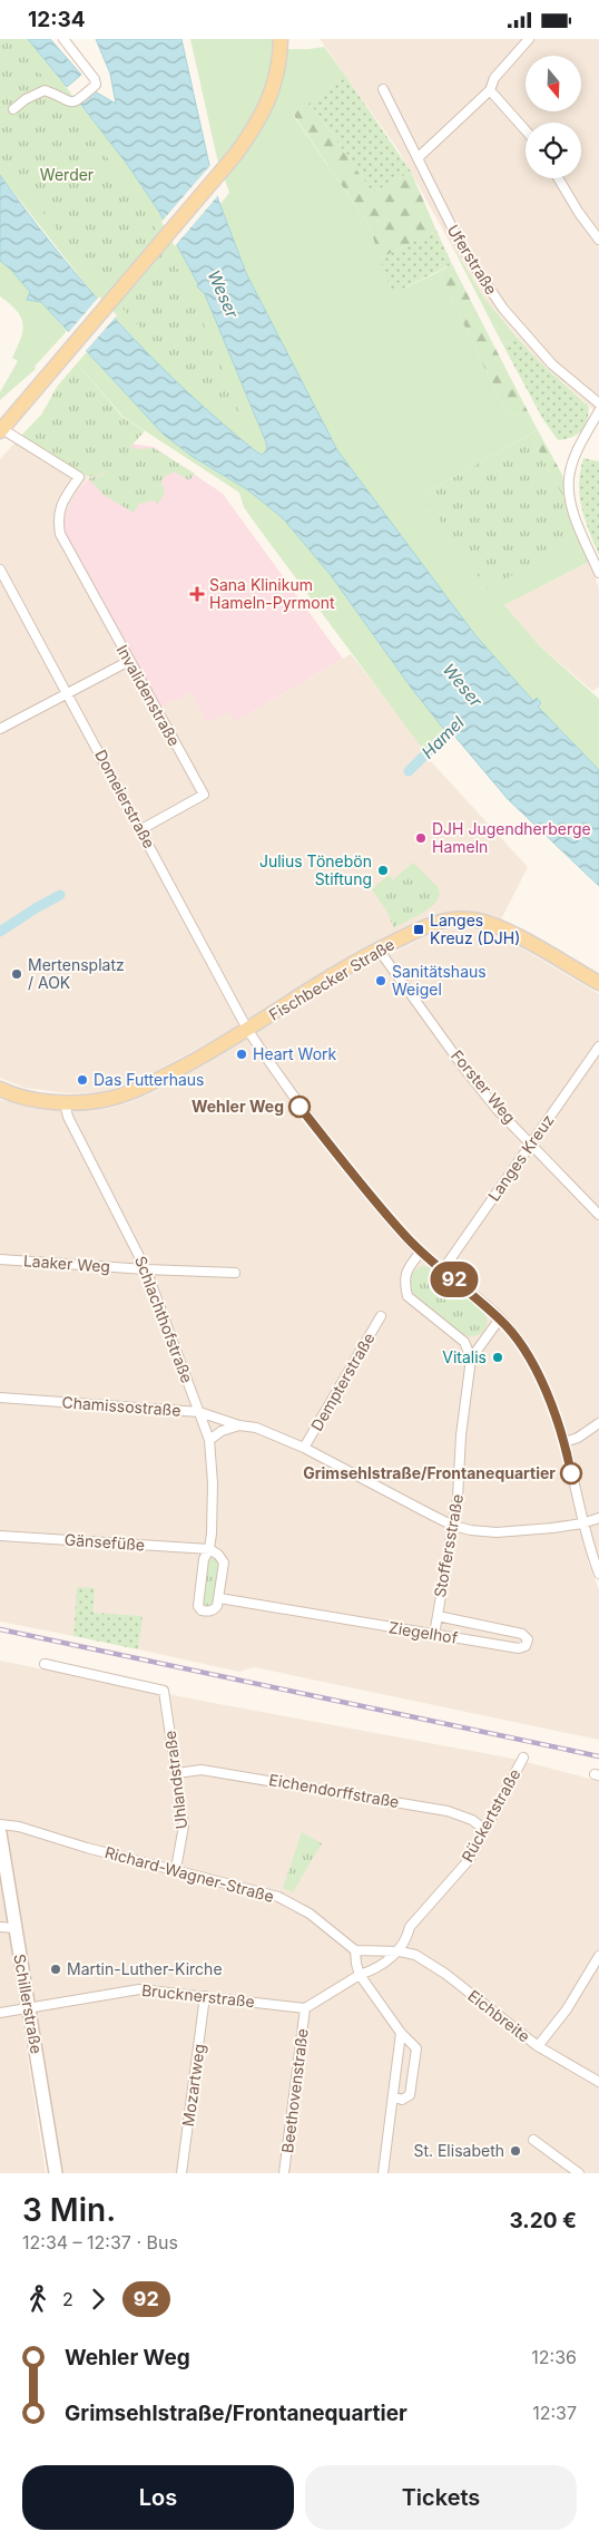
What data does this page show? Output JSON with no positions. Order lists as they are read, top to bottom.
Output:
{
  "streets": {
    "main road": ["Fischbecker Straße", "Schillerstraße"],
    "street": [
      "Uferstraße",
      "Invalidenstraße",
      "Domeierstraße",
      "Forster Weg",
      "Langes Kreuz",
      "Laaker Weg",
      "Schlachthofstraße",
      "Dempterstraße",
      "Chamissostraße",
      "Gänsefüße",
      "Stoffersstraße",
      "Ziegelhof",
      "Uhlandstraße",
      "Eichendorffstraße",
      "Rückertstraße",
      "Richard-Wagner-Straße",
      "Brucknerstraße",
      "Eichbreite",
      "Mozartweg",
      "Beethovenstraße"
    ]
  },
  "crossings": [
    ["Invalidenstraße", "Domeierstraße"],
    ["Domeierstraße", "Fischbecker Straße"],
    ["Fischbecker Straße", "Forster Weg"],
    ["Fischbecker Straße", "Schlachthofstraße"],
    ["Forster Weg", "Langes Kreuz"],
    ["Laaker Weg", "Schlachthofstraße"],
    ["Schlachthofstraße", "Chamissostraße"],
    ["Schlachthofstraße", "Gänsefüße"],
    ["Dempterstraße", "Chamissostraße"],
    ["Chamissostraße", "Stoffersstraße"],
    ["Stoffersstraße", "Ziegelhof"],
    ["Uhlandstraße", "Eichendorffstraße"],
    ["Uhlandstraße", "Richard-Wagner-Straße"],
    ["Eichendorffstraße", "Rückertstraße"],
    ["Rückertstraße", "Eichbreite"],
    ["Brucknerstraße", "Schillerstraße"],
    ["Brucknerstraße", "Mozartweg"],
    ["Brucknerstraße", "Beethovenstraße"]
  ],
  "water": ["Weser", "Hamel"],
  "parks": ["Werder"],
  "places": {
    "health": ["Sana Klinikum Hameln-Pyrmont"],
    "other": [
      "DJH Jugendherberge Hameln",
      "Julius Tönebön Stiftung",
      "Mertensplatz / AOK",
      "Sanitätshaus Weigel",
      "Heart Work",
      "Das Futterhaus",
      "Wehler Weg",
      "Vitalis",
      "Grimsehlstraße/Frontanequartier",
      "Martin-Luther-Kirche",
      "St. Elisabeth"
    ],
    "transit": ["Langes Kreuz (DJH)"]
  },
  "lines": ["bus line 92"],
  "north": "bottom",
  "page": {
    "status": "12:34",
    "on_map": "92",
    "heading": ["3 Min.", "12:34 – 12:37 · Bus", "3.20 €"],
    "legs": ["2", "92"],
    "list": [
      {
        "name": "Wehler Weg",
        "value": "12:36"
      },
      {
        "name": "Grimsehlstraße/Frontanequartier",
        "value": "12:37"
      }
    ],
    "buttons": ["Los", "Tickets"]
  }
}
